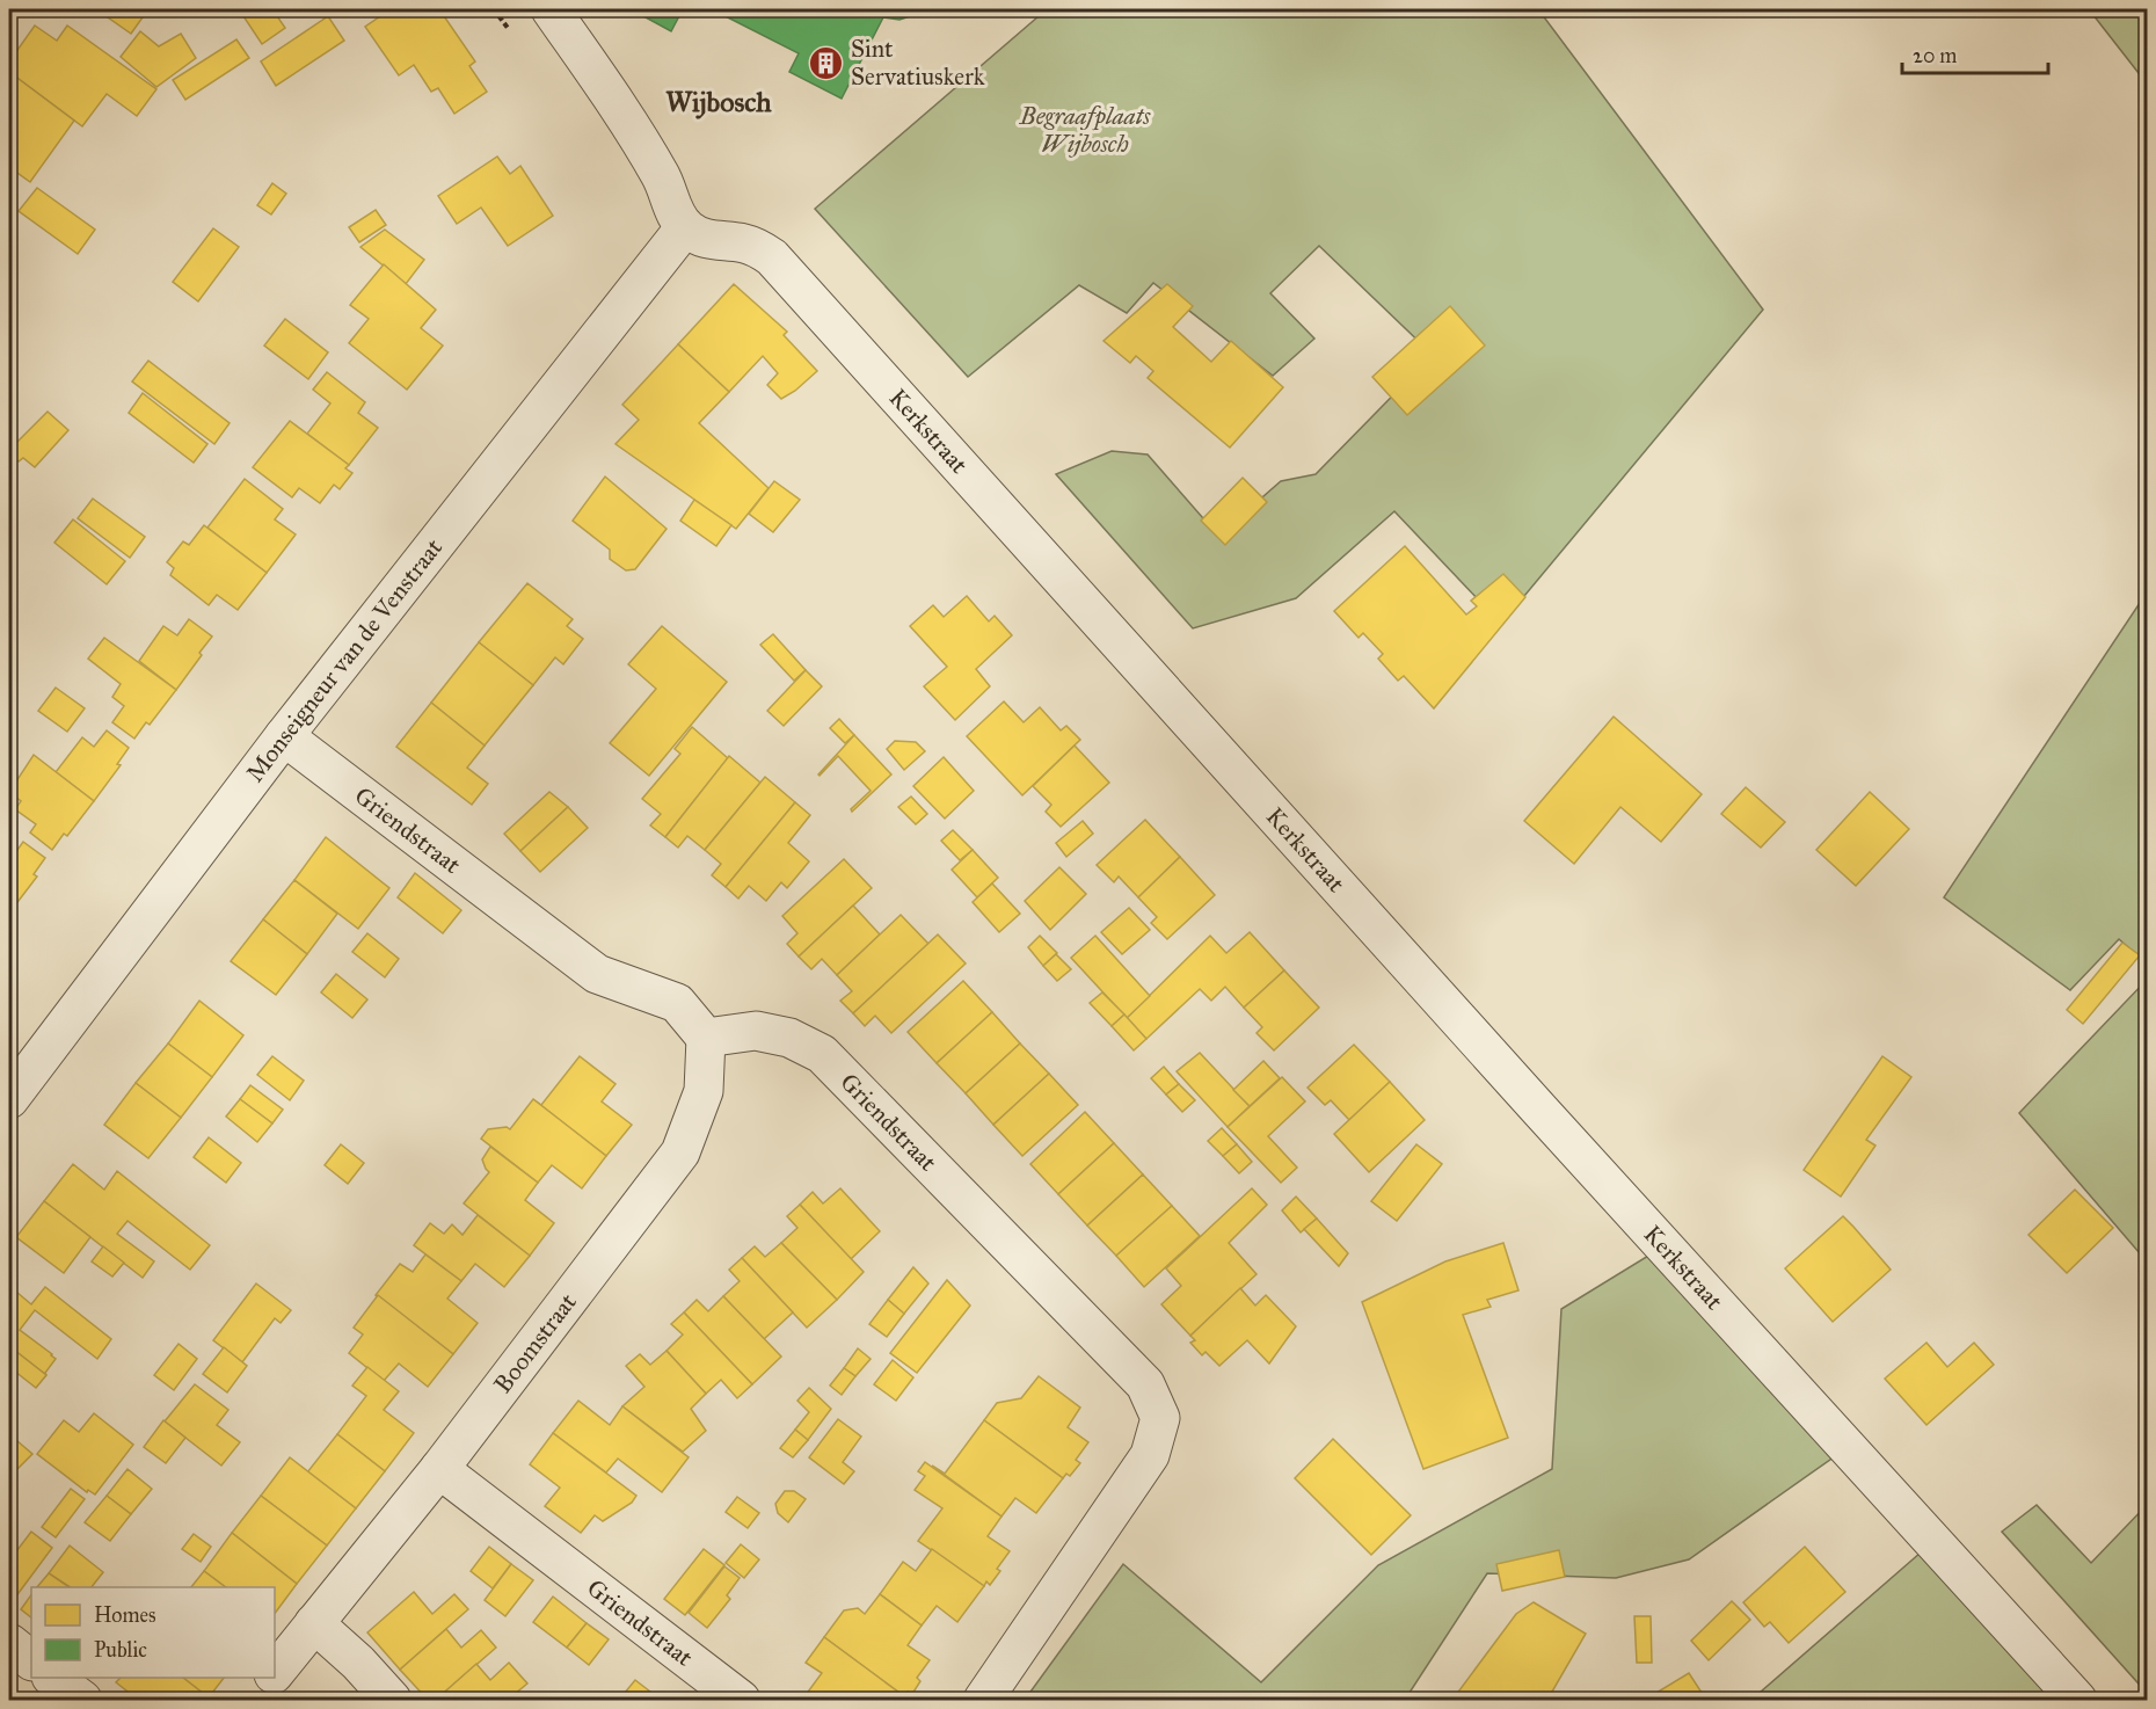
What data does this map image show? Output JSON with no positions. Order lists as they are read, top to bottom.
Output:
{
  "streets": {
    "street": [
      "Kerkstraat",
      "Monseigneur van de Venstraat",
      "Griendstraat",
      "Boomstraat"
    ]
  },
  "crossings": [
    ["Kerkstraat", "Monseigneur van de Venstraat"],
    ["Monseigneur van de Venstraat", "Griendstraat"],
    ["Griendstraat", "Boomstraat"]
  ],
  "districts": ["Wijbosch"],
  "parks": ["Begraafplaats Wijbosch"],
  "places": {
    "building": ["Sint Servatiuskerk"]
  },
  "legend": ["Homes", "Public"],
  "scale_bar": "20 m"
}
